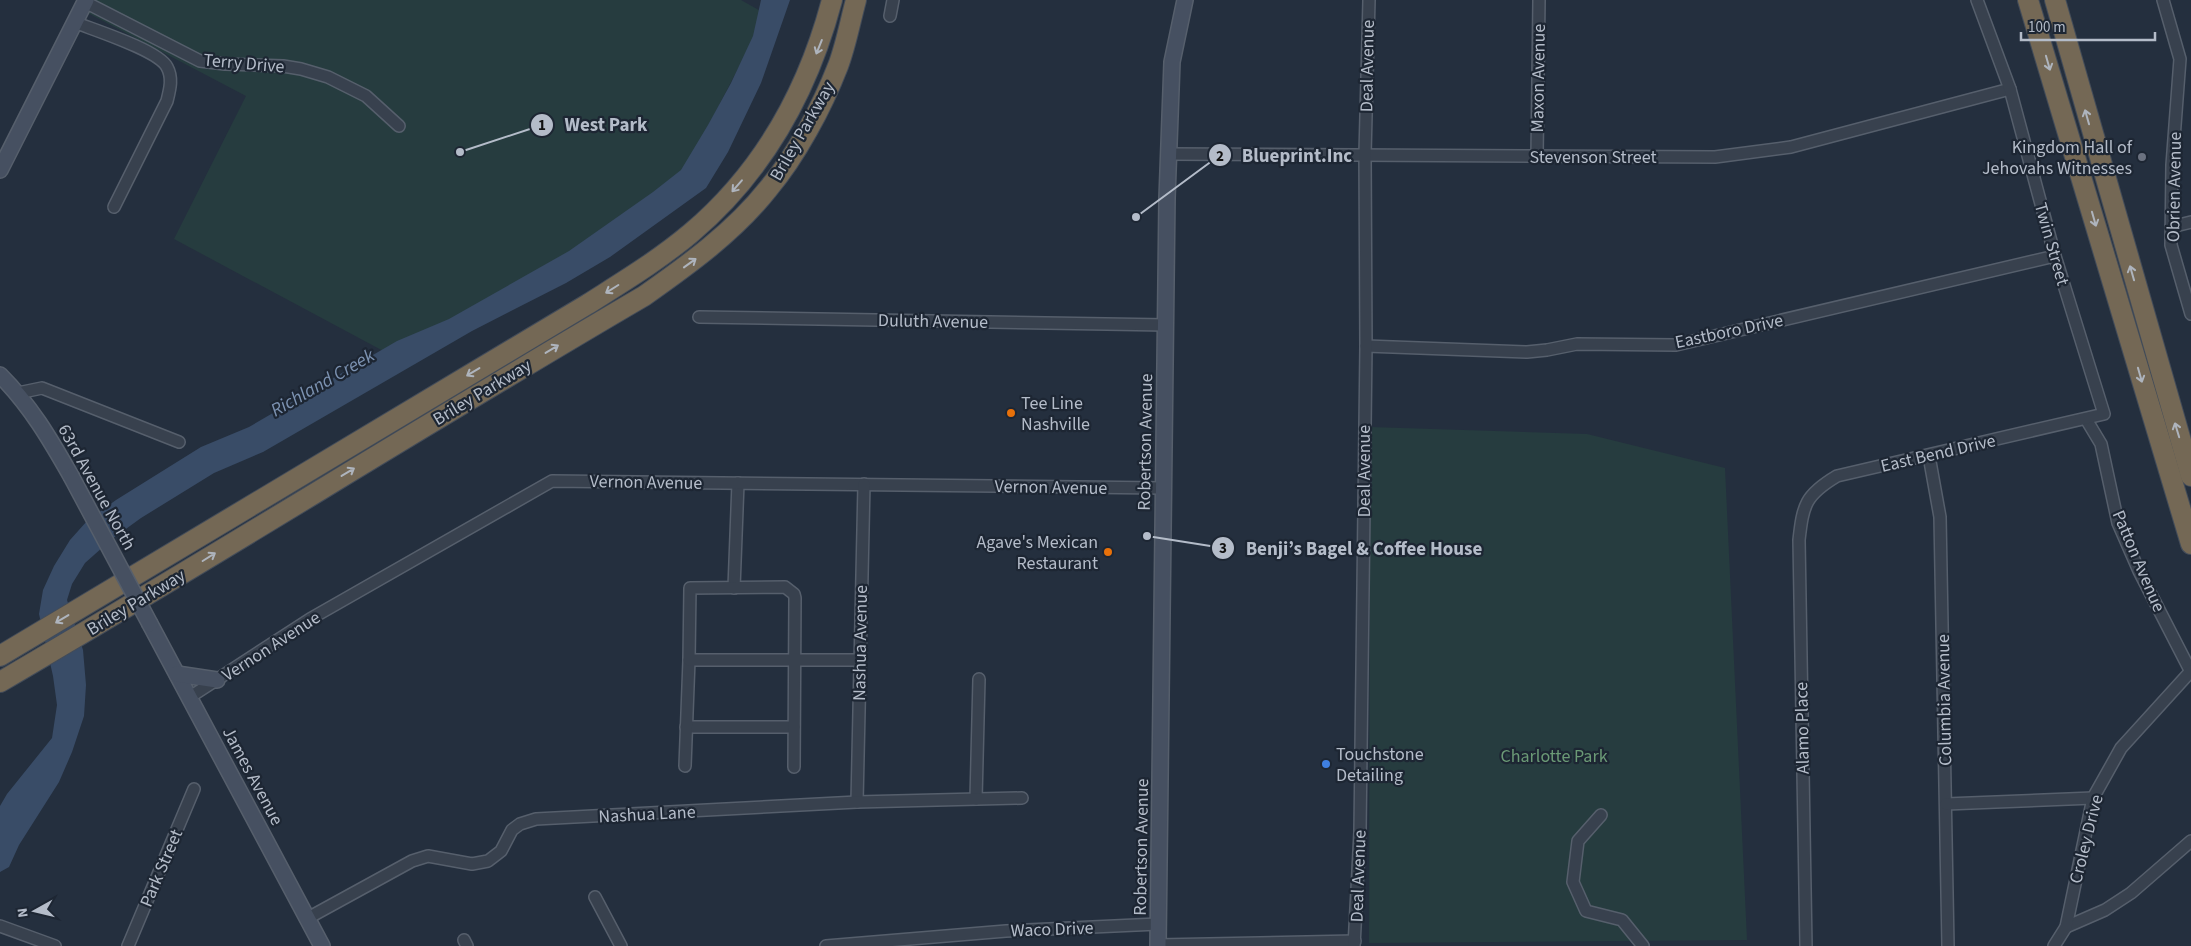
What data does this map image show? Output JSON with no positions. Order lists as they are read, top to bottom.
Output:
{
  "streets": {
    "highway": ["Briley Parkway"],
    "street": [
      "Terry Drive",
      "Deal Avenue",
      "Maxon Avenue",
      "Stevenson Street",
      "Obrien Avenue",
      "Twin Street",
      "Duluth Avenue",
      "Eastboro Drive",
      "Robertson Avenue",
      "East Bend Drive",
      "Vernon Avenue",
      "63rd Avenue North",
      "Patton Avenue",
      "Nashua Avenue",
      "Columbia Avenue",
      "Alamo Place",
      "James Avenue",
      "Nashua Lane",
      "Croley Drive",
      "Park Street",
      "Waco Drive"
    ]
  },
  "crossings": [
    ["Deal Avenue", "Stevenson Street"],
    ["Deal Avenue", "Eastboro Drive"],
    ["Maxon Avenue", "Stevenson Street"],
    ["Stevenson Street", "Twin Street"],
    ["Stevenson Street", "Robertson Avenue"],
    ["Twin Street", "Eastboro Drive"],
    ["Twin Street", "East Bend Drive"],
    ["Twin Street", "Patton Avenue"],
    ["Duluth Avenue", "Robertson Avenue"],
    ["Robertson Avenue", "Vernon Avenue"],
    ["Robertson Avenue", "Waco Drive"],
    ["East Bend Drive", "Patton Avenue"],
    ["East Bend Drive", "Columbia Avenue"],
    ["East Bend Drive", "Alamo Place"],
    ["Vernon Avenue", "Nashua Avenue"],
    ["Vernon Avenue", "James Avenue"],
    ["63rd Avenue North", "James Avenue"],
    ["Patton Avenue", "Croley Drive"],
    ["Nashua Avenue", "Nashua Lane"],
    ["James Avenue", "Nashua Lane"]
  ],
  "water": ["Richland Creek"],
  "parks": ["Charlotte Park"],
  "places": [
    "West Park",
    "Kingdom Hall of Jehovahs Witnesses",
    "Blueprint.Inc",
    "Tee Line Nashville",
    "Benji’s Bagel & Coffee House",
    "Agave's Mexican Restaurant",
    "Touchstone Detailing"
  ],
  "scale_bar": "100 m",
  "north": "left"
}
